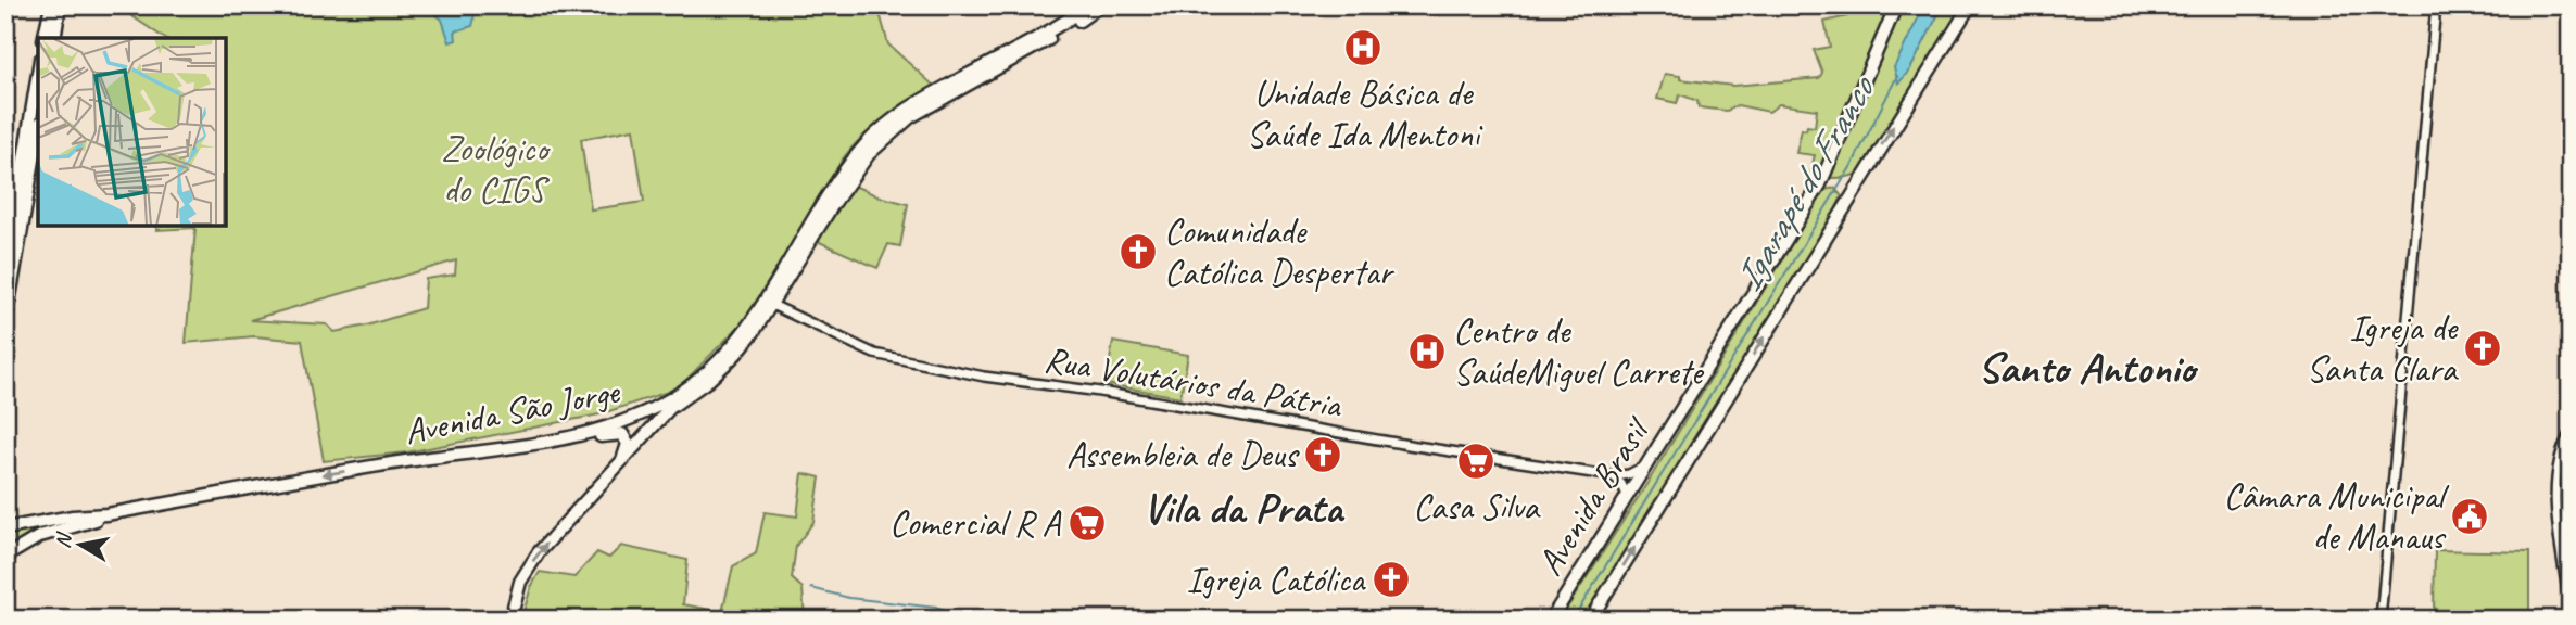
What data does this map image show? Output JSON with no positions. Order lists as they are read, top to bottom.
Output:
{
  "streets": {
    "main road": ["Avenida São Jorge", "Avenida Brasil"],
    "street": ["Rua Volutários da Pátria"]
  },
  "crossings": [
    ["Rua Volutários da Pátria", "Avenida São Jorge"],
    ["Rua Volutários da Pátria", "Avenida Brasil"]
  ],
  "districts": ["Santo Antonio", "Vila da Prata"],
  "water": ["Igarapé do Franco"],
  "parks": ["Zoológico do CIGS"],
  "places": {
    "hospital": ["Unidade Básica de Saúde Ida Mentoni", "Centro de SaúdeMiguel Carrete"],
    "church": [
      "Comunidade Católica Despertar",
      "Igreja de Santa Clara",
      "Assembleia de Deus",
      "Igreja Católica"
    ],
    "supermarket": ["Casa Silva", "Comercial R A"],
    "public building": ["Câmara Municipal de Manaus"]
  },
  "north": "left"
}
